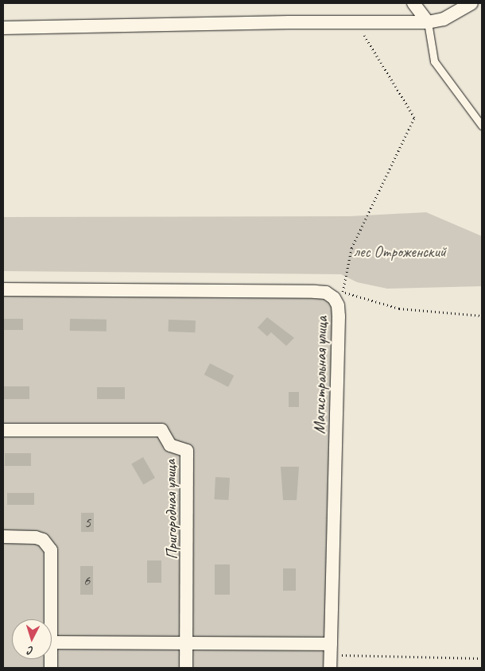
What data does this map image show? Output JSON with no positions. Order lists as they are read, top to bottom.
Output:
{
  "streets": {
    "street": ["Магистральная улица", "Пригородная улица"]
  },
  "parks": ["лес Отроженский"],
  "house_numbers": ["5", "6"],
  "north": "bottom"
}
